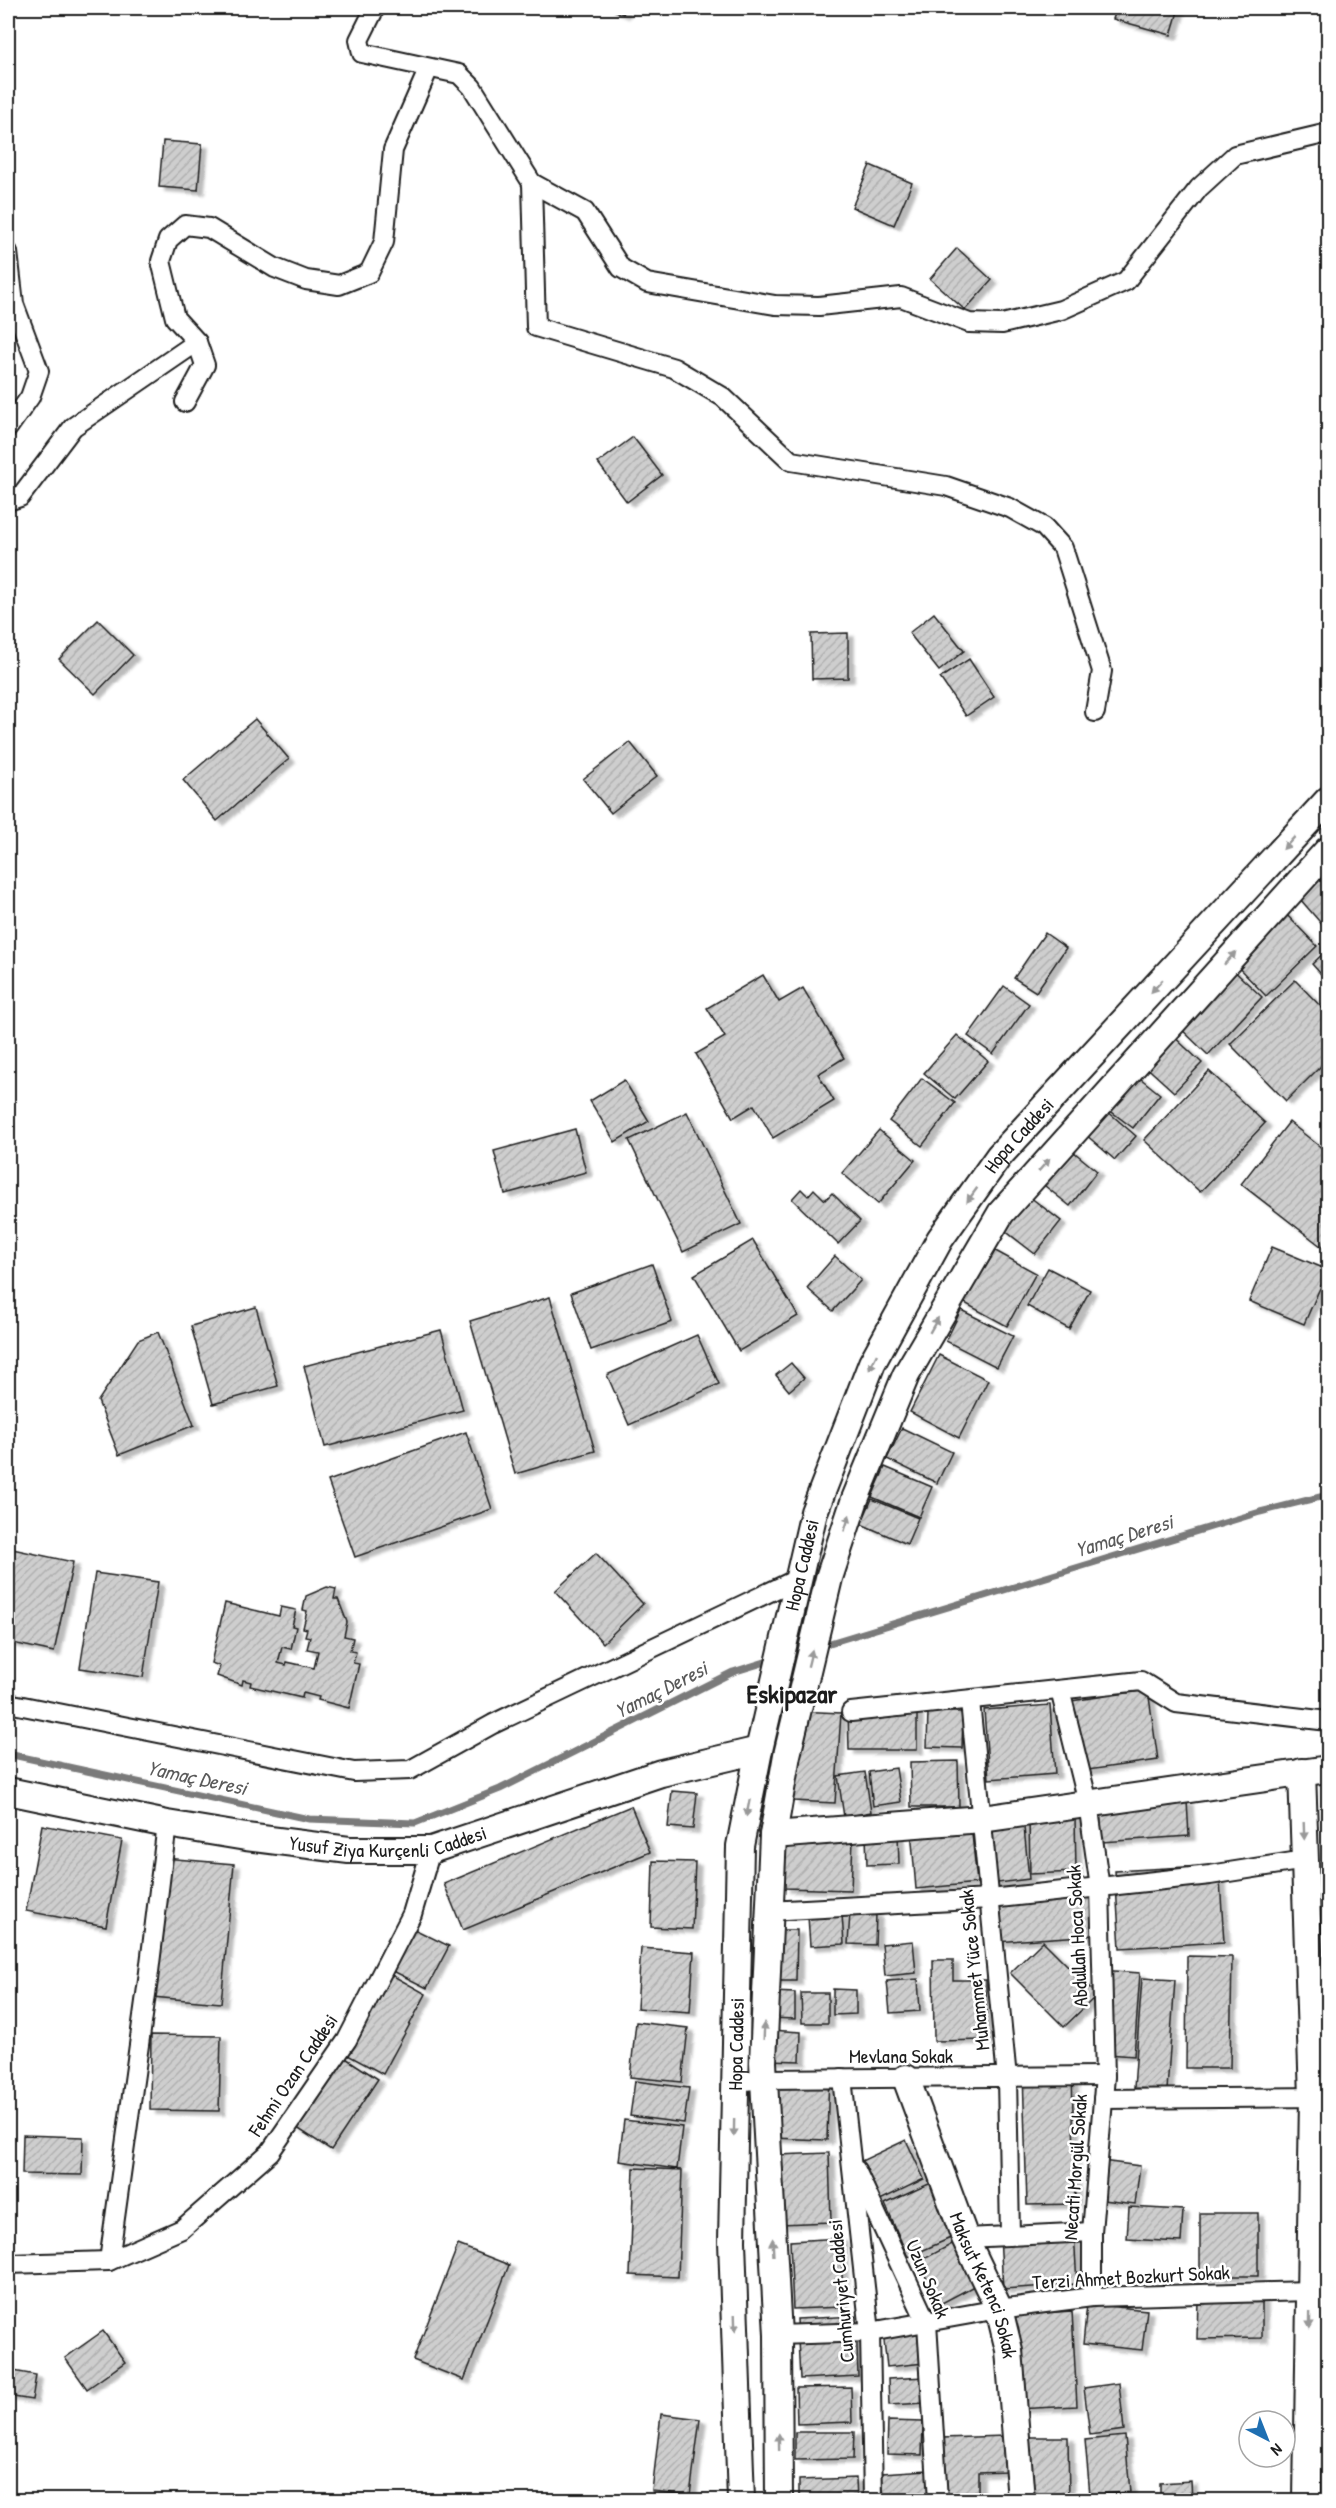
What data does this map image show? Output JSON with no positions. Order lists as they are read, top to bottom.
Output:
{
  "streets": {
    "main road": ["Hopa Caddesi", "Yusuf Ziya Kurçenli Caddesi", "Maksut Ketenci Sokak"],
    "street": [
      "Abdullah Hoca Sokak",
      "Muhammet Yüce Sokak",
      "Mevlana Sokak",
      "Fehmi Ozan Caddesi",
      "Necati Morgül Sokak",
      "Terzi Ahmet Bozkurt Sokak",
      "Uzun Sokak",
      "Cumhuriyet Caddesi"
    ]
  },
  "crossings": [
    ["Hopa Caddesi", "Yusuf Ziya Kurçenli Caddesi"],
    ["Hopa Caddesi", "Mevlana Sokak"],
    ["Hopa Caddesi", "Terzi Ahmet Bozkurt Sokak"],
    ["Yusuf Ziya Kurçenli Caddesi", "Fehmi Ozan Caddesi"],
    ["Abdullah Hoca Sokak", "Mevlana Sokak"],
    ["Abdullah Hoca Sokak", "Necati Morgül Sokak"],
    ["Muhammet Yüce Sokak", "Mevlana Sokak"],
    ["Mevlana Sokak", "Necati Morgül Sokak"],
    ["Mevlana Sokak", "Maksut Ketenci Sokak"],
    ["Mevlana Sokak", "Cumhuriyet Caddesi"],
    ["Necati Morgül Sokak", "Terzi Ahmet Bozkurt Sokak"],
    ["Terzi Ahmet Bozkurt Sokak", "Uzun Sokak"],
    ["Terzi Ahmet Bozkurt Sokak", "Maksut Ketenci Sokak"],
    ["Terzi Ahmet Bozkurt Sokak", "Cumhuriyet Caddesi"],
    ["Uzun Sokak", "Cumhuriyet Caddesi"]
  ],
  "districts": ["Eskipazar"],
  "water": ["Yamaç Deresi"],
  "north": "bottom right"
}
